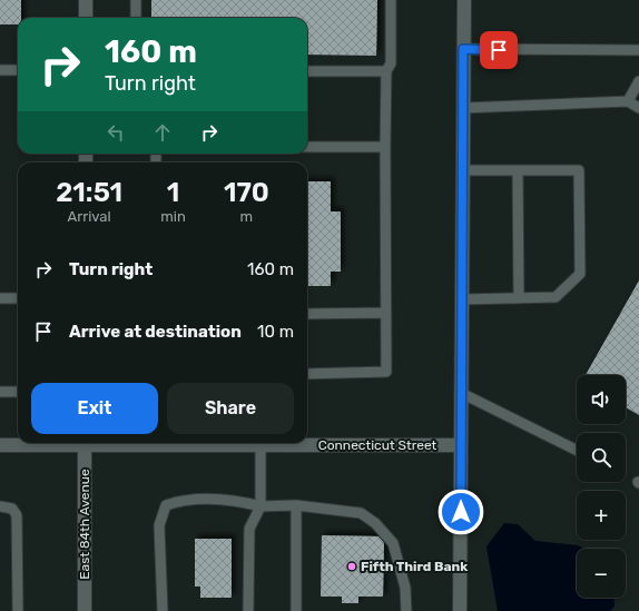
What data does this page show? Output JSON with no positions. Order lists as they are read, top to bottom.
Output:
{
  "streets": {
    "street": ["Connecticut Street", "East 84th Avenue"]
  },
  "places": ["Fifth Third Bank"],
  "page": {
    "turn": ["160 m", "Turn right"],
    "eta": [
      "21:51",
      "Arrival",
      "1",
      "min",
      "170",
      "m"
    ],
    "list": [
      {
        "name": "Turn right",
        "value": "160 m"
      },
      {
        "name": "Arrive at destination",
        "value": "10 m"
      }
    ],
    "buttons": ["Exit", "Share"],
    "map_buttons": ["+", "−"]
  }
}
